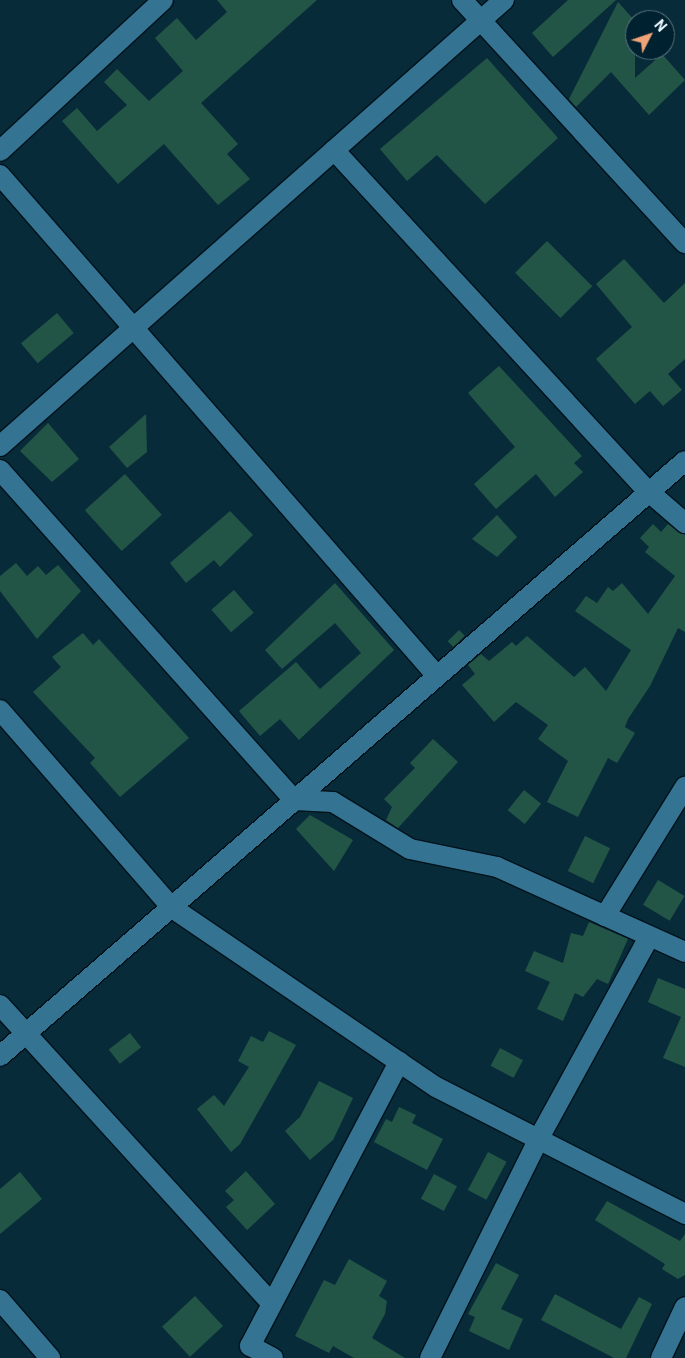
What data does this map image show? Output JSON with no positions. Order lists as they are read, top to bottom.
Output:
{
  "north": "top right"
}
